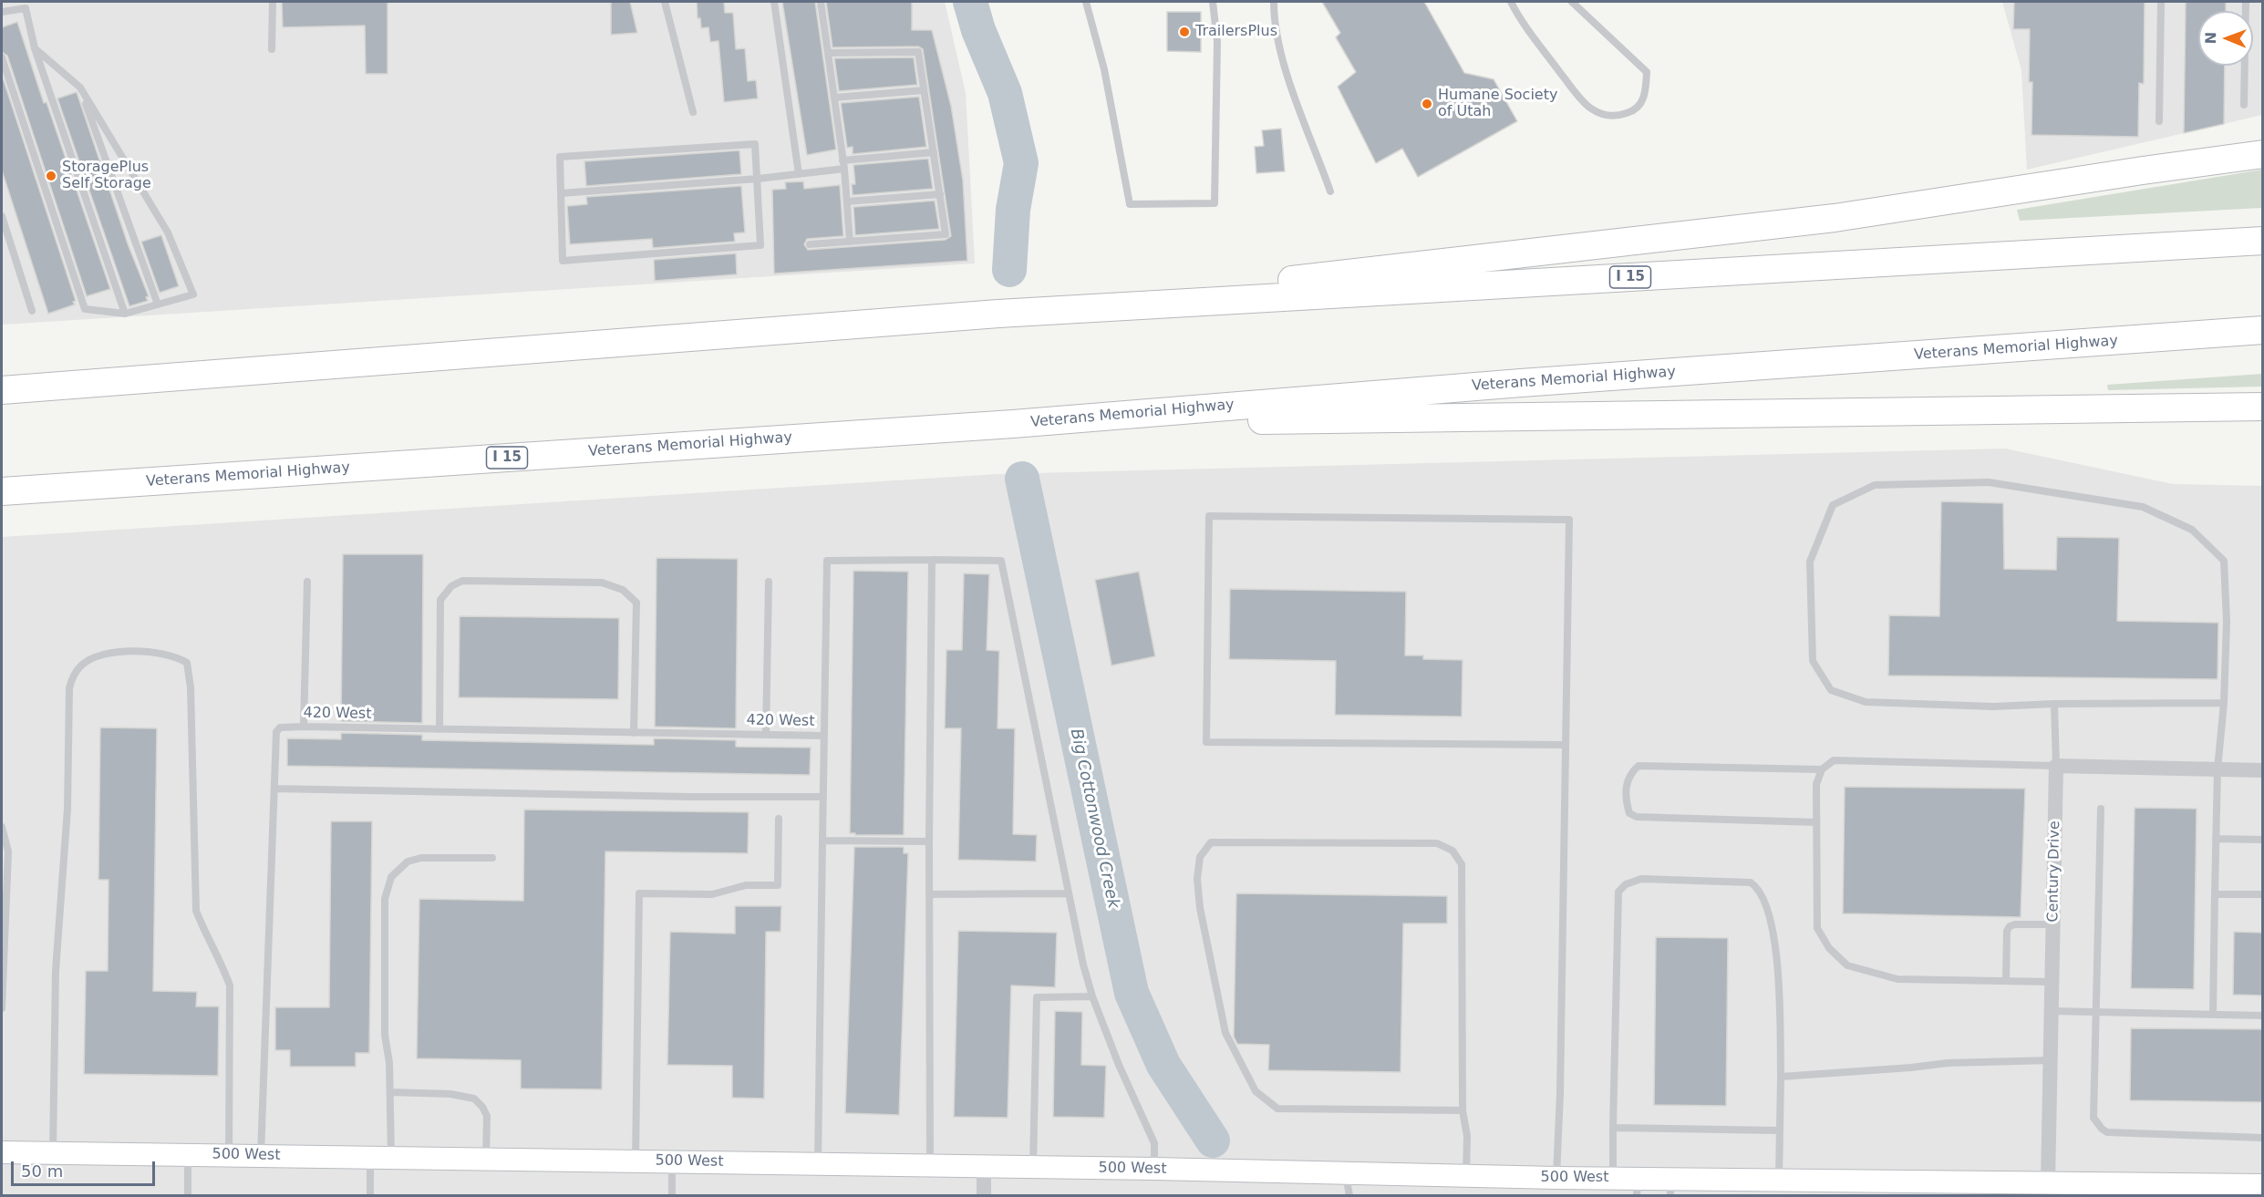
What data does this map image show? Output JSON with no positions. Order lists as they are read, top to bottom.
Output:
{
  "streets": {
    "highway": ["I 15", "Veterans Memorial Highway"],
    "main road": ["500 West"],
    "street": ["Century Drive"],
    "lane": ["420 West"]
  },
  "crossings": [
    ["420 West", "500 West"],
    ["Century Drive", "500 West"]
  ],
  "water": ["Big Cottonwood Creek"],
  "places": ["TrailersPlus", "Humane Society of Utah", "StoragePlus Self Storage"],
  "scale_bar": "50 m",
  "north": "left"
}
